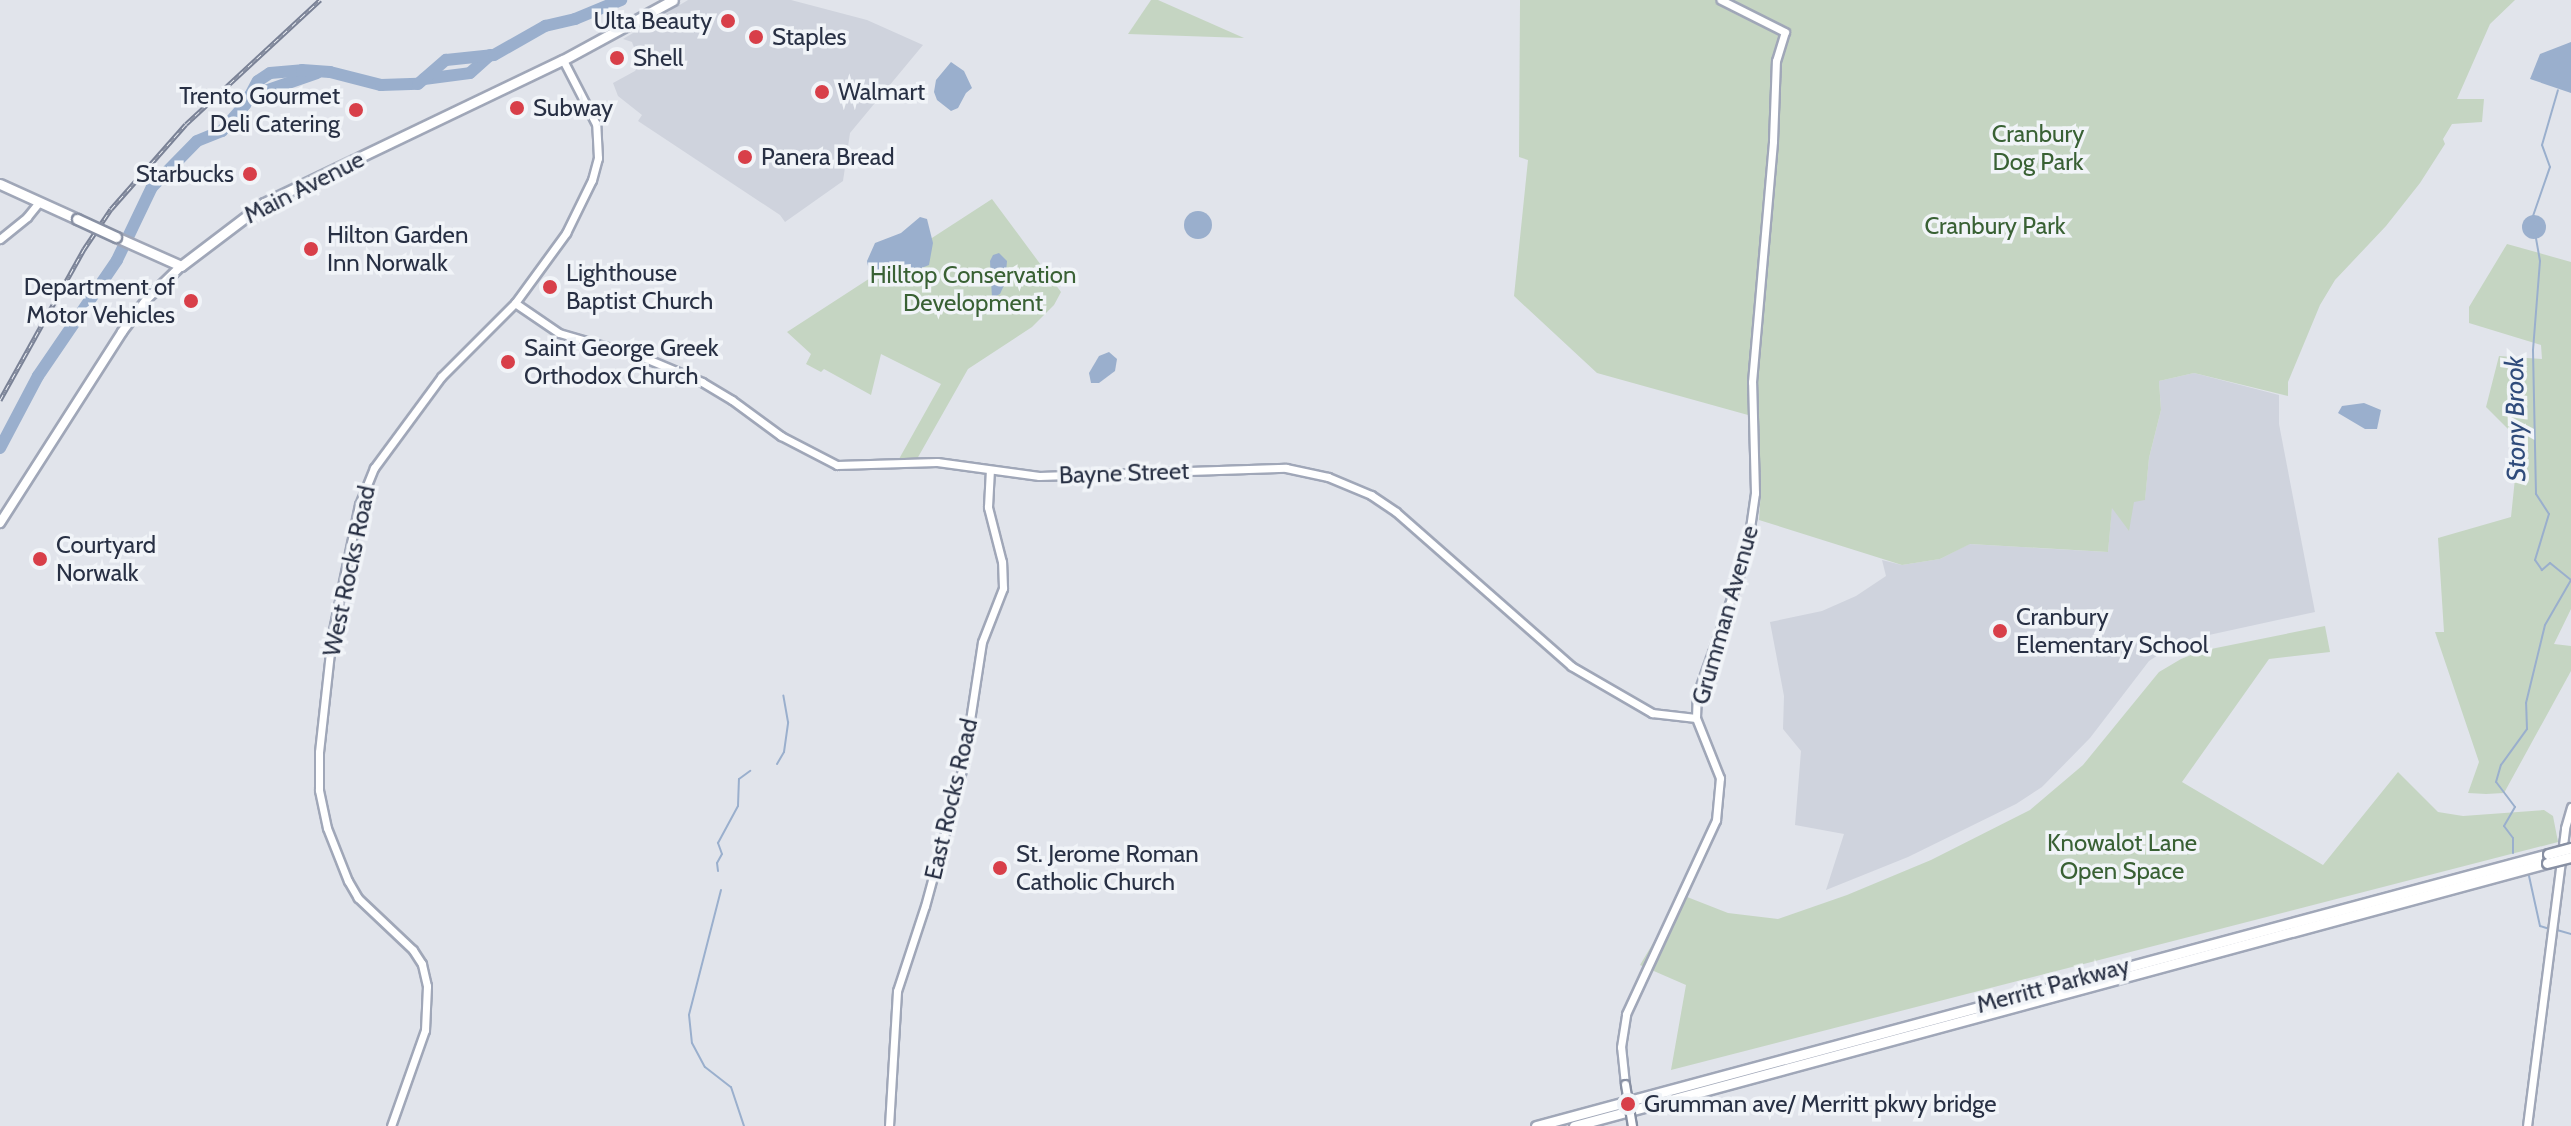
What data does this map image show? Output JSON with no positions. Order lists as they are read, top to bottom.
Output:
{
  "streets": {
    "highway": ["Main Avenue", "Merritt Parkway"],
    "street": [
      "Bayne Street",
      "West Rocks Road",
      "Grumman Avenue",
      "East Rocks Road"
    ]
  },
  "crossings": [
    ["Main Avenue", "West Rocks Road"],
    ["Bayne Street", "West Rocks Road"],
    ["Bayne Street", "Grumman Avenue"],
    ["Bayne Street", "East Rocks Road"]
  ],
  "water": ["Stony Brook"],
  "parks": [
    "Cranbury Dog Park",
    "Cranbury Park",
    "Hilltop Conservation Development",
    "Knowalot Lane Open Space"
  ],
  "places": [
    "Ulta Beauty",
    "Staples",
    "Shell",
    "Walmart",
    "Subway",
    "Trento Gourmet Deli Catering",
    "Panera Bread",
    "Starbucks",
    "Hilton Garden Inn Norwalk",
    "Lighthouse Baptist Church",
    "Department of Motor Vehicles",
    "Saint George Greek Orthodox Church",
    "Courtyard Norwalk",
    "Cranbury Elementary School",
    "St. Jerome Roman Catholic Church",
    "Grumman ave/ Merritt pkwy bridge"
  ]
}
